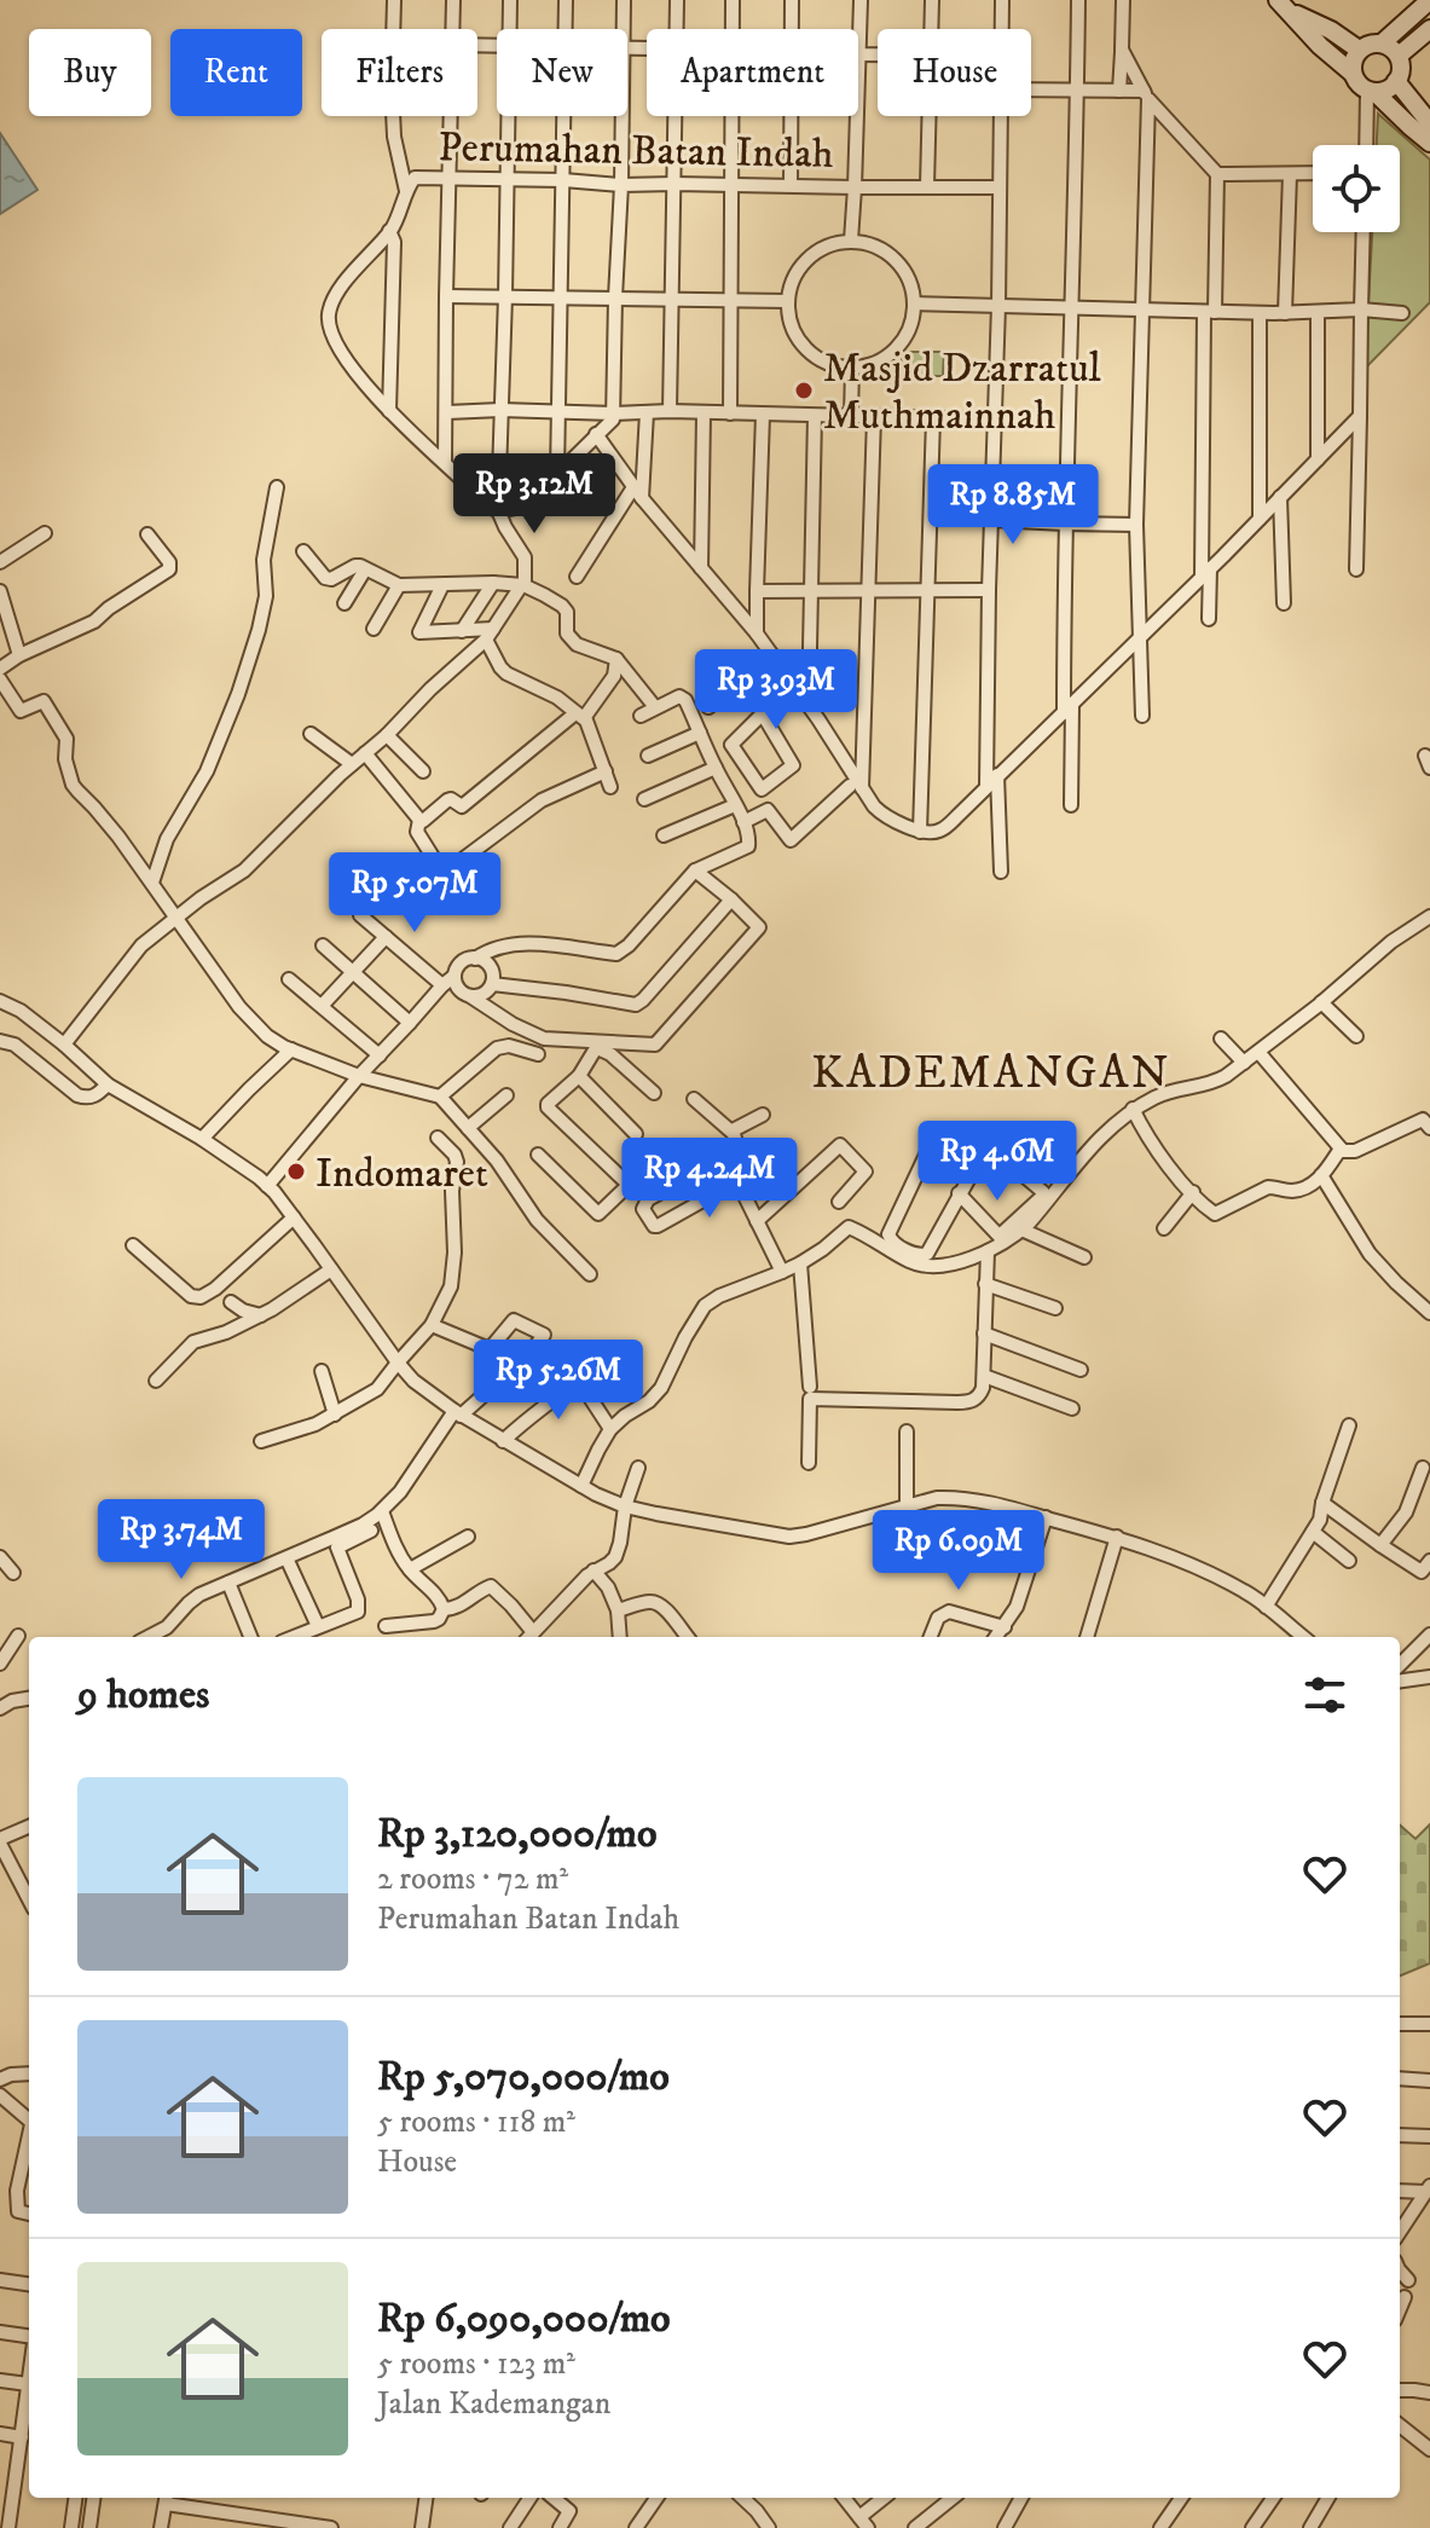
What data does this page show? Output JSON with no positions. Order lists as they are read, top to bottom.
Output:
{
  "streets": {
    "street": ["Perumahan Batan Indah"]
  },
  "districts": ["KADEMANGAN"],
  "places": ["Masjid Dzarratul Muthmainnah", "Indomaret"],
  "page": {
    "chip": [
      "Buy",
      "Rent",
      "Filters",
      "New",
      "Apartment",
      "House"
    ],
    "price": [
      "Rp 3.12M",
      "Rp 8.85M",
      "Rp 3.93M",
      "Rp 5.07M",
      "Rp 4.6M",
      "Rp 4.24M",
      "Rp 5.26M",
      "Rp 3.74M",
      "Rp 6.09M"
    ],
    "heading": "9 homes",
    "list": [
      {
        "name": "Rp 3,120,000/mo",
        "note": "2 rooms · 72 m² · Perumahan Batan Indah"
      },
      {
        "name": "Rp 5,070,000/mo",
        "note": "5 rooms · 118 m² · House"
      },
      {
        "name": "Rp 6,090,000/mo",
        "note": "5 rooms · 123 m² · Jalan Kademangan"
      }
    ]
  }
}
